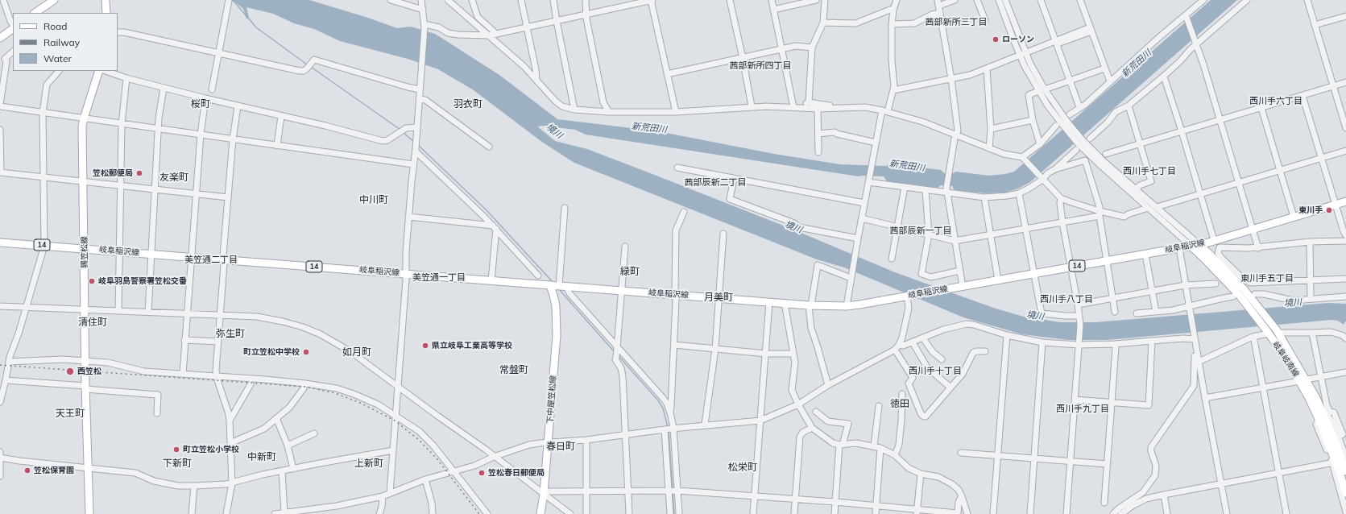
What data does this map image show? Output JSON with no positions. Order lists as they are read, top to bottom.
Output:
{
  "streets": {
    "main road": [
      "14",
      "岐阜稲沢線",
      "鶉笠松線",
      "岐阜岐南線",
      "下中屋笠松線"
    ]
  },
  "crossings": [
    ["岐阜稲沢線", "鶉笠松線"],
    ["岐阜稲沢線", "岐阜岐南線"],
    ["岐阜稲沢線", "下中屋笠松線"]
  ],
  "districts": [
    "茜部新所三丁目",
    "茜部新所四丁目",
    "西川手六丁目",
    "桜町",
    "羽衣町",
    "西川手七丁目",
    "友楽町",
    "茜部辰新二丁目",
    "中川町",
    "茜部辰新一丁目",
    "美笠通二丁目",
    "緑町",
    "美笠通一丁目",
    "東川手五丁目",
    "月美町",
    "西川手八丁目",
    "清住町",
    "弥生町",
    "如月町",
    "常盤町",
    "西川手十丁目",
    "徳田",
    "西川手九丁目",
    "天王町",
    "春日町",
    "中新町",
    "下新町",
    "上新町",
    "松栄町"
  ],
  "water": ["新荒田川", "境川"],
  "places": [
    "ローソン",
    "笠松郵便局",
    "東川手",
    "岐阜羽島警察署笠松交番",
    "県立岐阜工業高等学校",
    "町立笠松中学校",
    "西笠松",
    "町立笠松小学校",
    "笠松保育園",
    "笠松春日郵便局"
  ],
  "legend": ["Road", "Railway", "Water"]
}
